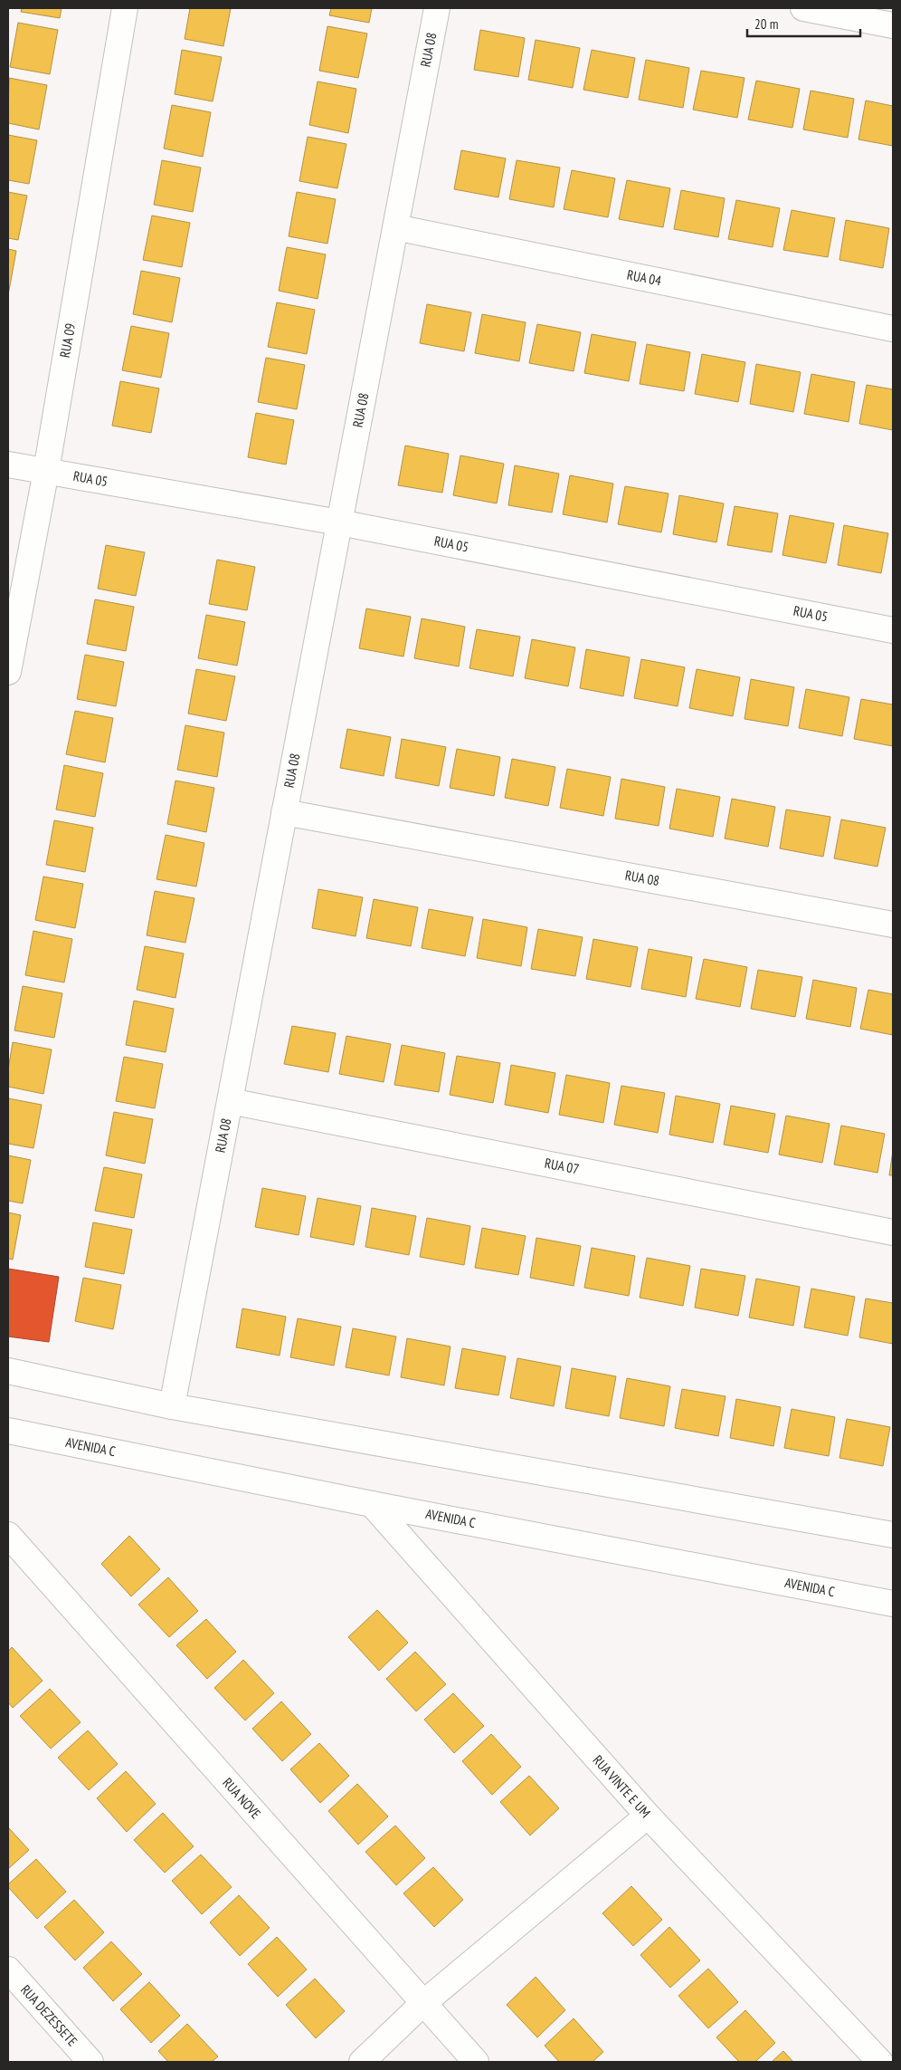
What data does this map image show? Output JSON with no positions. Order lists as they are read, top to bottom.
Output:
{
  "streets": {
    "street": [
      "RUA 08",
      "RUA 04",
      "RUA 09",
      "RUA 05",
      "RUA 07",
      "AVENIDA C",
      "RUA VINTE E UM",
      "RUA NOVE",
      "RUA DEZESSETE"
    ]
  },
  "crossings": [
    ["RUA 08", "RUA 04"],
    ["RUA 08", "RUA 05"],
    ["RUA 08", "RUA 07"],
    ["RUA 09", "RUA 05"],
    ["AVENIDA C", "RUA VINTE E UM"]
  ],
  "scale_bar": "20 m"
}
